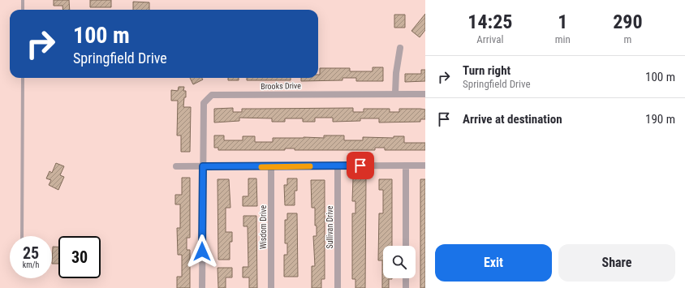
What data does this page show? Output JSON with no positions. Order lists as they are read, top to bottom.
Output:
{
  "streets": {
    "street": ["Brooks Drive", "Wisdom Drive", "Sullivan Drive"]
  },
  "page": {
    "eta": [
      "14:25",
      "Arrival",
      "1",
      "min",
      "290",
      "m"
    ],
    "turn": ["100 m", "Springfield Drive"],
    "list": [
      {
        "name": "Turn right",
        "note": "Springfield Drive",
        "value": "100 m"
      },
      {
        "name": "Arrive at destination",
        "value": "190 m"
      }
    ],
    "speed": "25 km/h",
    "limit": "30",
    "buttons": ["Exit", "Share"]
  }
}
